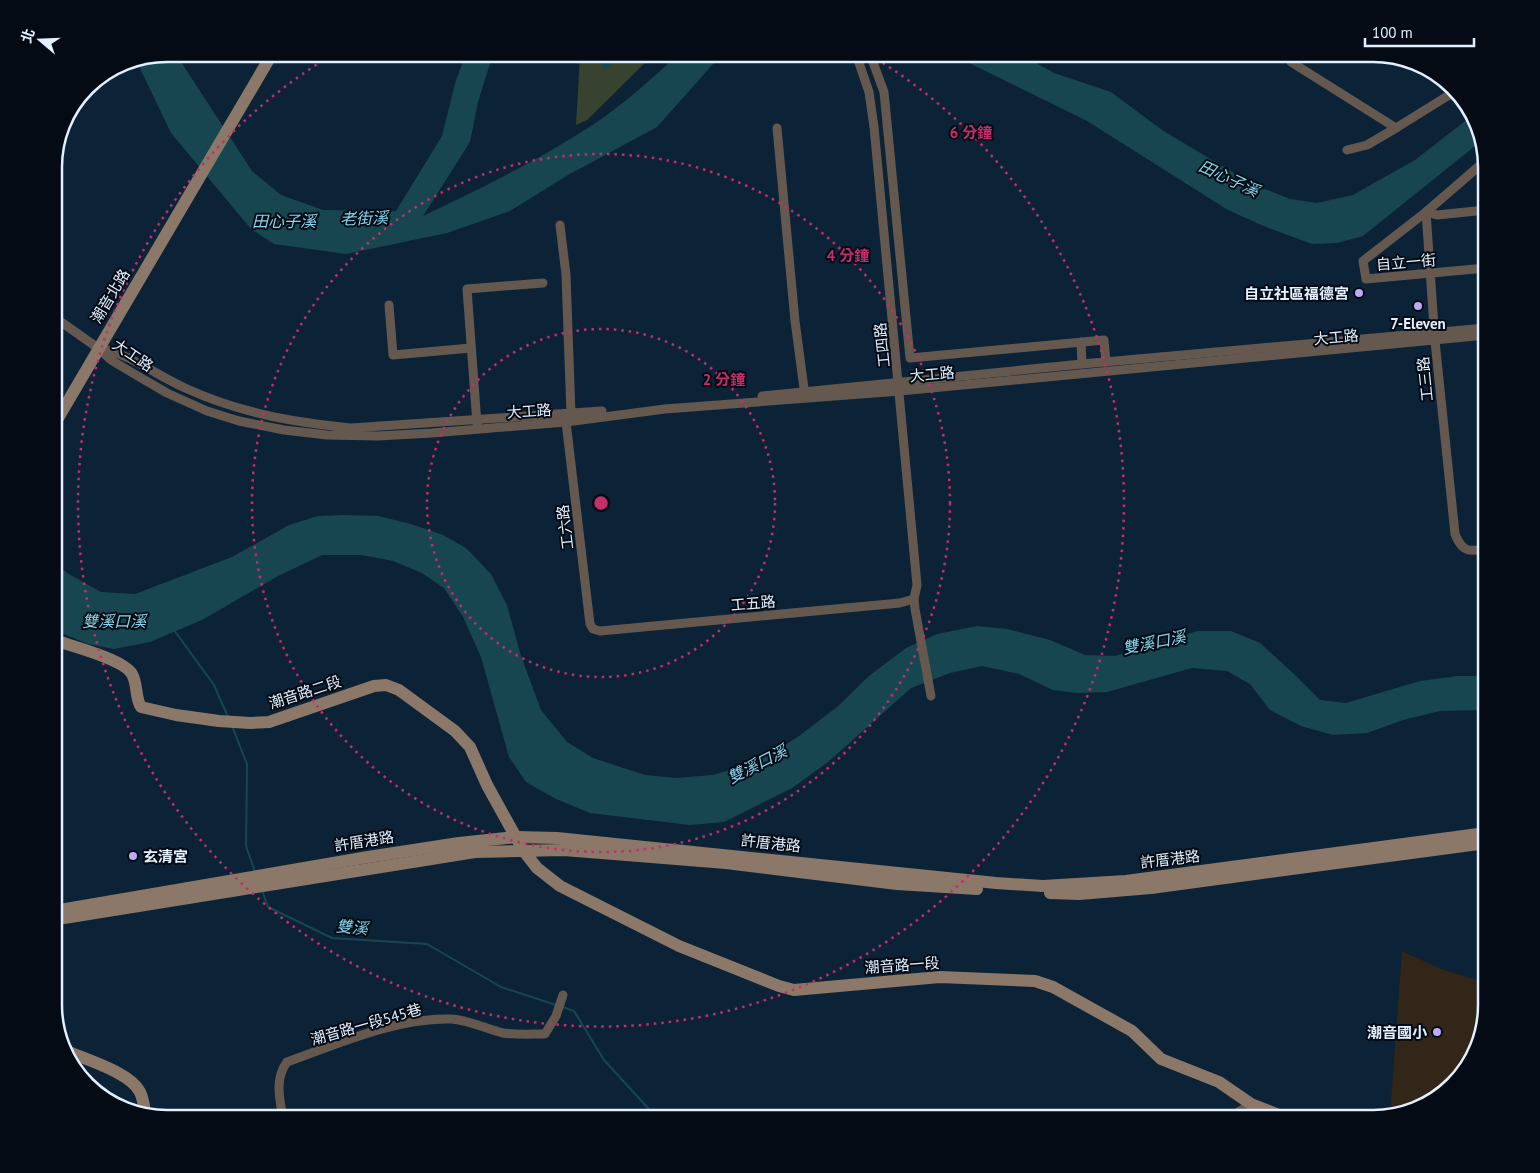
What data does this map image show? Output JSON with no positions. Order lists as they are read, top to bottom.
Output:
{
  "streets": {
    "street": [
      "自立一街",
      "潮音北路",
      "大工路",
      "工四路",
      "工三路",
      "工六路",
      "工五路",
      "潮音路二段",
      "許厝港路",
      "潮音路一段",
      "潮音路一段545巷"
    ]
  },
  "crossings": [
    ["自立一街", "工三路"],
    ["潮音北路", "大工路"],
    ["大工路", "工四路"],
    ["大工路", "工三路"],
    ["大工路", "工六路"],
    ["工四路", "工五路"],
    ["工六路", "工五路"],
    ["潮音路二段", "許厝港路"],
    ["潮音路二段", "潮音路一段"],
    ["許厝港路", "潮音路一段"]
  ],
  "water": [
    "田心子溪",
    "老街溪",
    "雙溪口溪",
    "雙溪"
  ],
  "places": [
    "自立社區福德宮",
    "7-Eleven",
    "玄清宮",
    "潮音國小"
  ],
  "scale_bar": "100 m",
  "north": "left",
  "rings": ["6 分鐘", "4 分鐘", "2 分鐘"]
}
